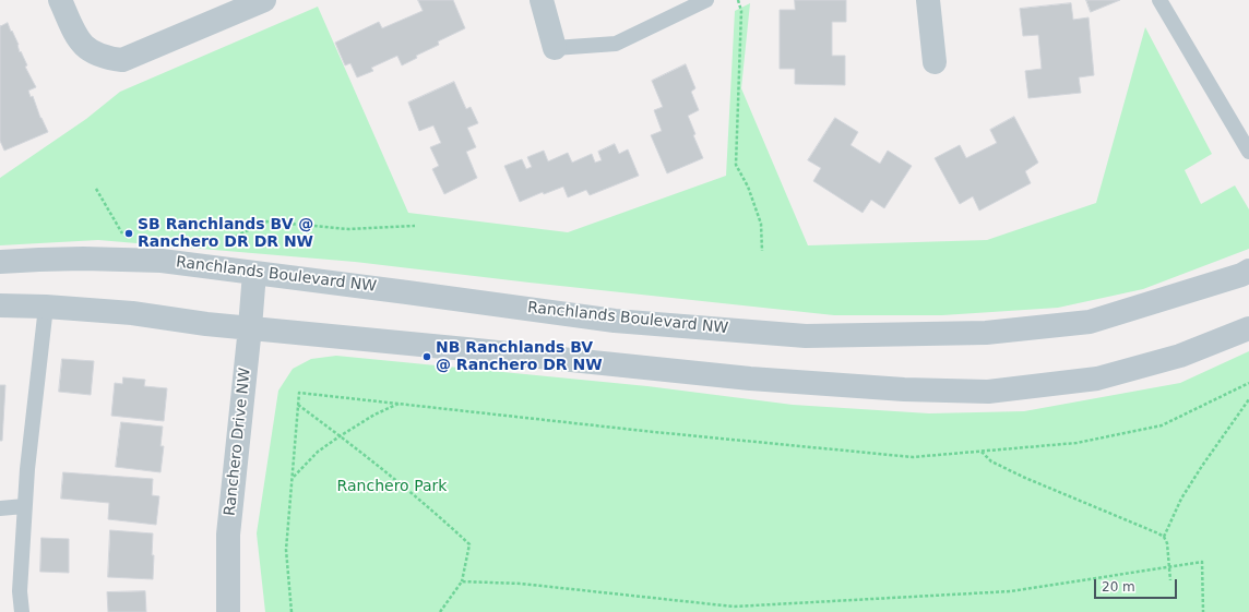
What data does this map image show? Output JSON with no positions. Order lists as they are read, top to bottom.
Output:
{
  "streets": {
    "street": ["Ranchlands Boulevard NW", "Ranchero Drive NW"]
  },
  "crossings": [
    ["Ranchlands Boulevard NW", "Ranchero Drive NW"]
  ],
  "parks": ["Ranchero Park"],
  "places": ["SB Ranchlands BV @ Ranchero DR DR NW", "NB Ranchlands BV @ Ranchero DR NW"],
  "scale_bar": "20 m"
}
